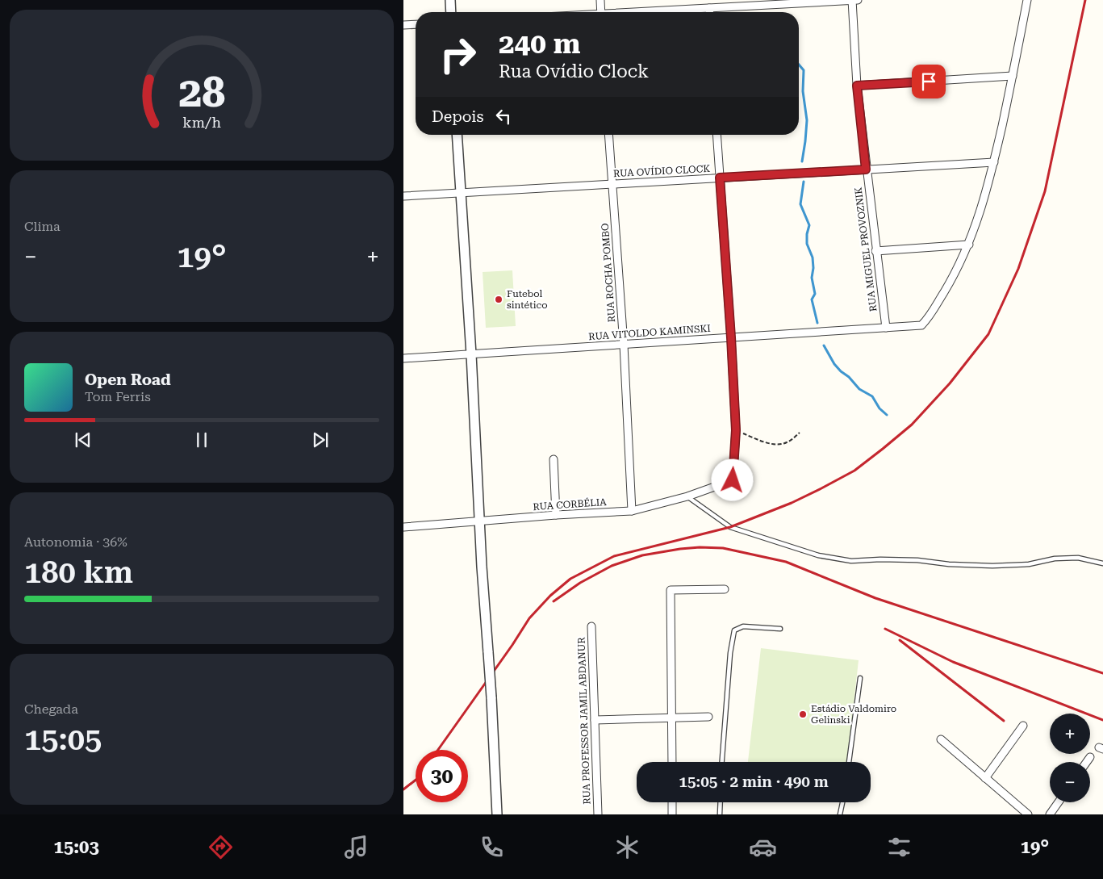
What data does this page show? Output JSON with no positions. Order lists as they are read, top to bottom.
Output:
{
  "streets": {
    "street": [
      "RUA OVÍDIO CLOCK",
      "RUA MIGUEL PROVOZNIK",
      "RUA ROCHA POMBO",
      "RUA VITOLDO KAMINSKI",
      "RUA CORBÉLIA",
      "RUA PROFESSOR JAMIL ABDANUR"
    ]
  },
  "crossings": [
    ["RUA OVÍDIO CLOCK", "RUA MIGUEL PROVOZNIK"],
    ["RUA OVÍDIO CLOCK", "RUA ROCHA POMBO"],
    ["RUA MIGUEL PROVOZNIK", "RUA VITOLDO KAMINSKI"],
    ["RUA ROCHA POMBO", "RUA VITOLDO KAMINSKI"],
    ["RUA ROCHA POMBO", "RUA CORBÉLIA"]
  ],
  "places": ["Futebol sintético", "Estádio Valdomiro Gelinski"],
  "page": {
    "turn": ["240 m", "Rua Ovídio Clock"],
    "then": "Depois",
    "tile": [
      "Clima",
      ["Autonomia · 36%", "180 km"],
      ["Chegada", "15:05"]
    ],
    "heat": ["−", "19°", "+"],
    "song": ["Open Road", "Tom Ferris"],
    "map_buttons": ["+", "−"],
    "limit": "30",
    "trip": "15:05 · 2 min · 490 m",
    "tabs": ["15:03", "19°"],
    "gauge": ["28", "km/h"]
  }
}
